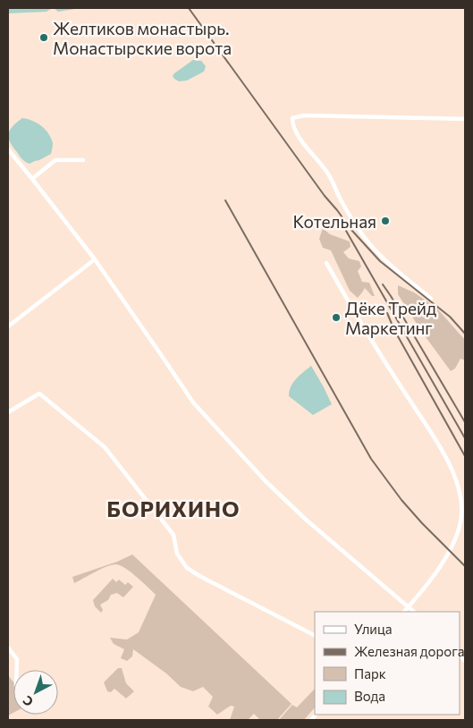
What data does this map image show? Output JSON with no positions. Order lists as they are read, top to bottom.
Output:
{
  "districts": ["БОРИХИНО"],
  "places": ["Желтиков монастырь. Монастырские ворота", "Котельная", "Дёке Трейд Маркетинг"],
  "legend": [
    "Улица",
    "Железная дорога",
    "Парк",
    "Вода"
  ],
  "north": "bottom left"
}
